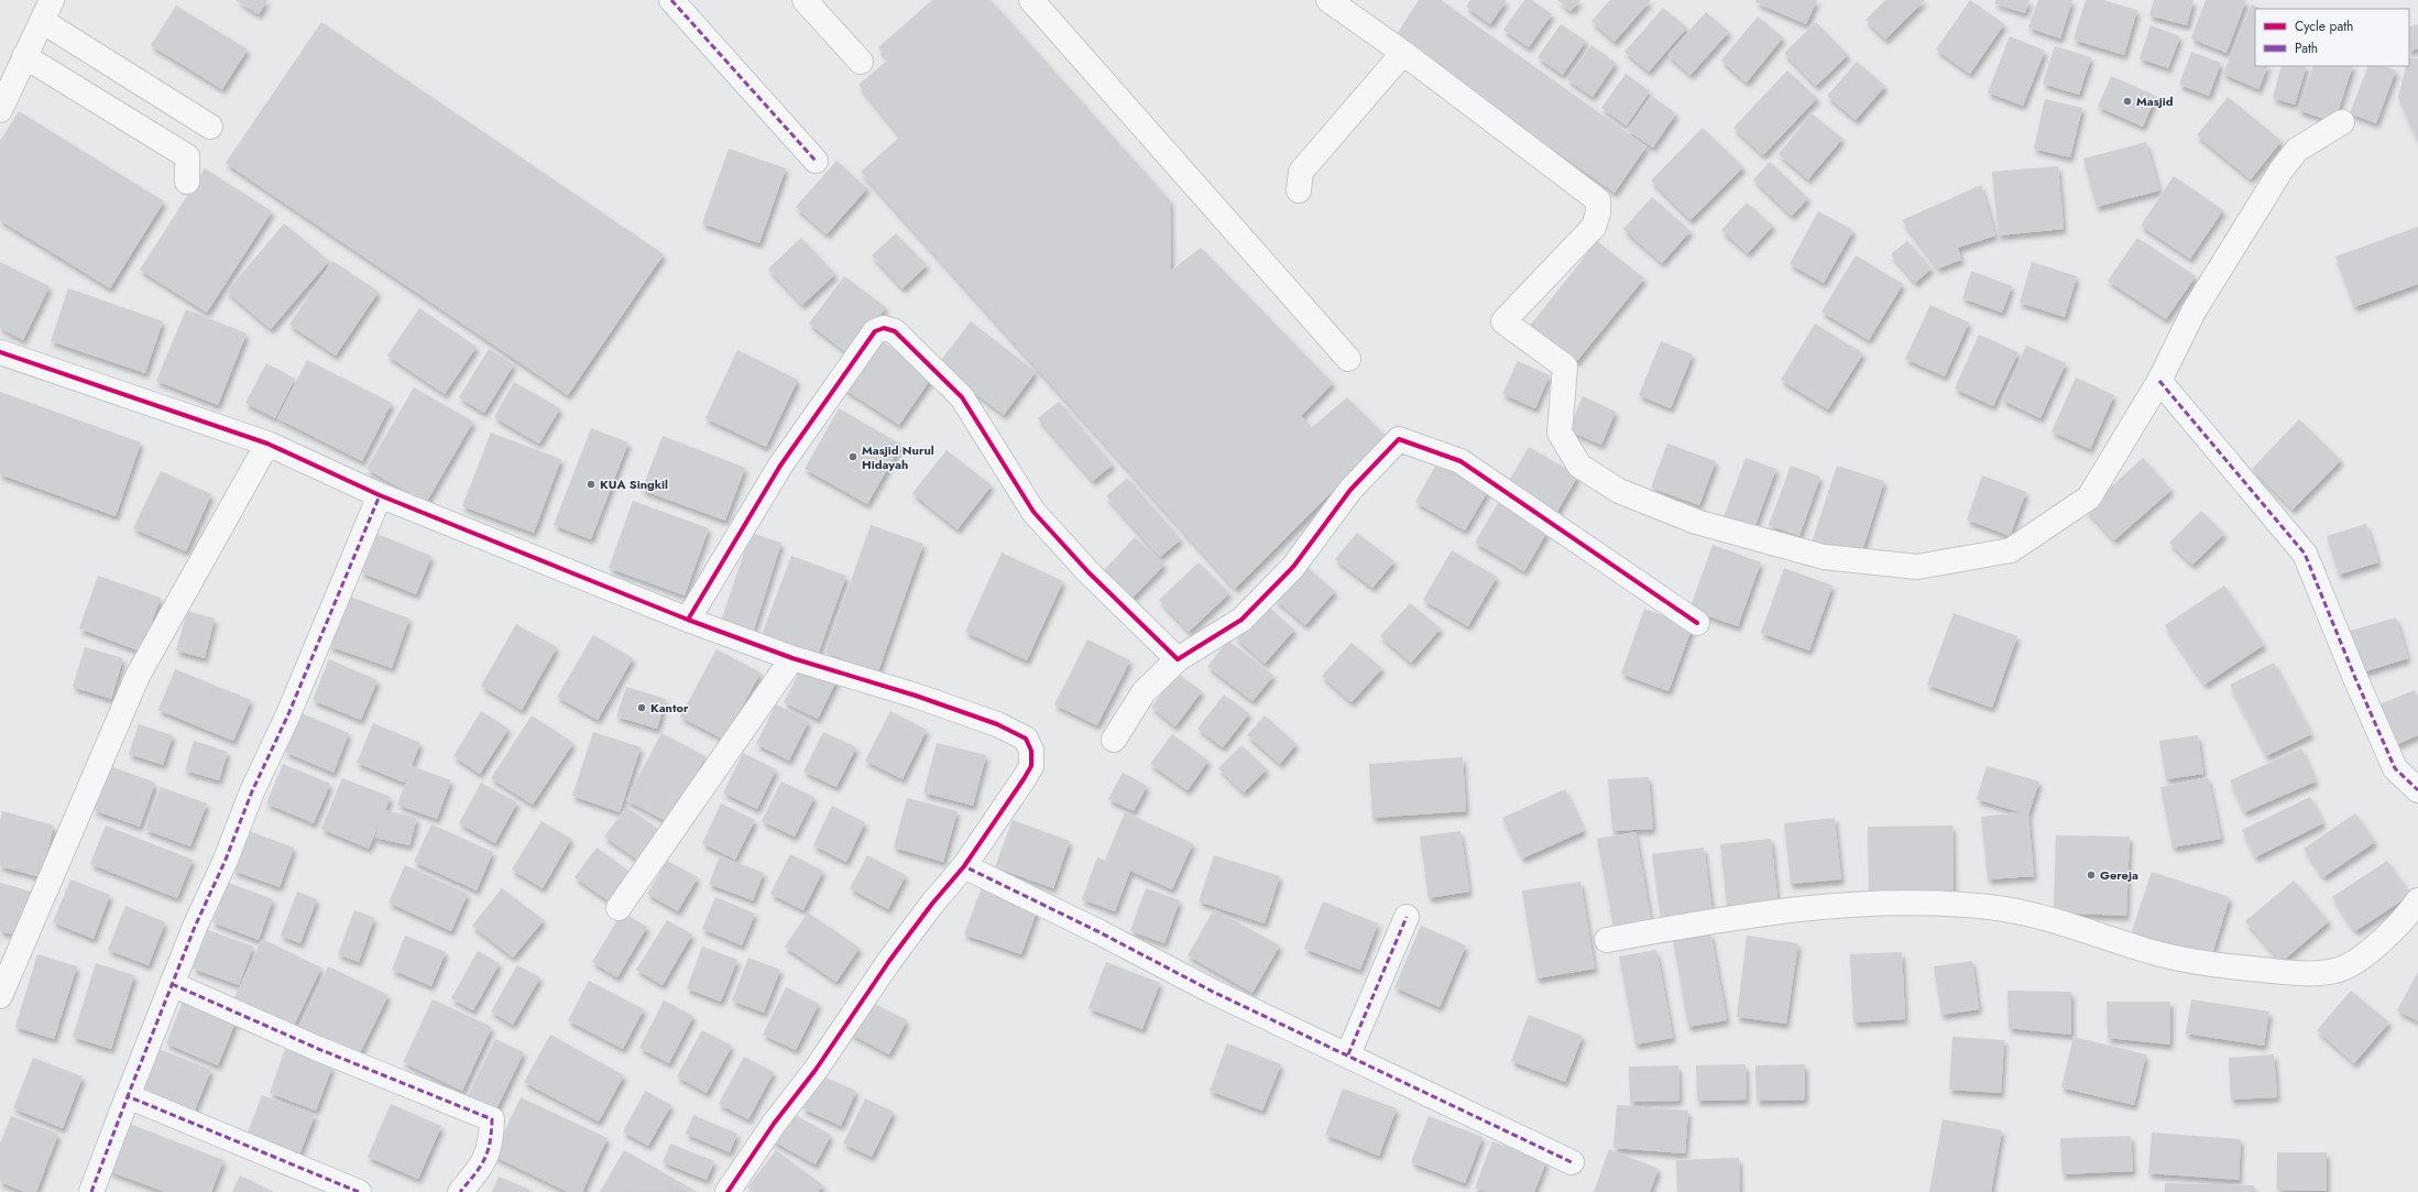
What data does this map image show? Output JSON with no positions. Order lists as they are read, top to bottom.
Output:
{
  "places": [
    "Masjid",
    "Masjid Nurul Hidayah",
    "KUA Singkil",
    "Kantor",
    "Gereja"
  ],
  "legend": ["Cycle path", "Path"]
}
